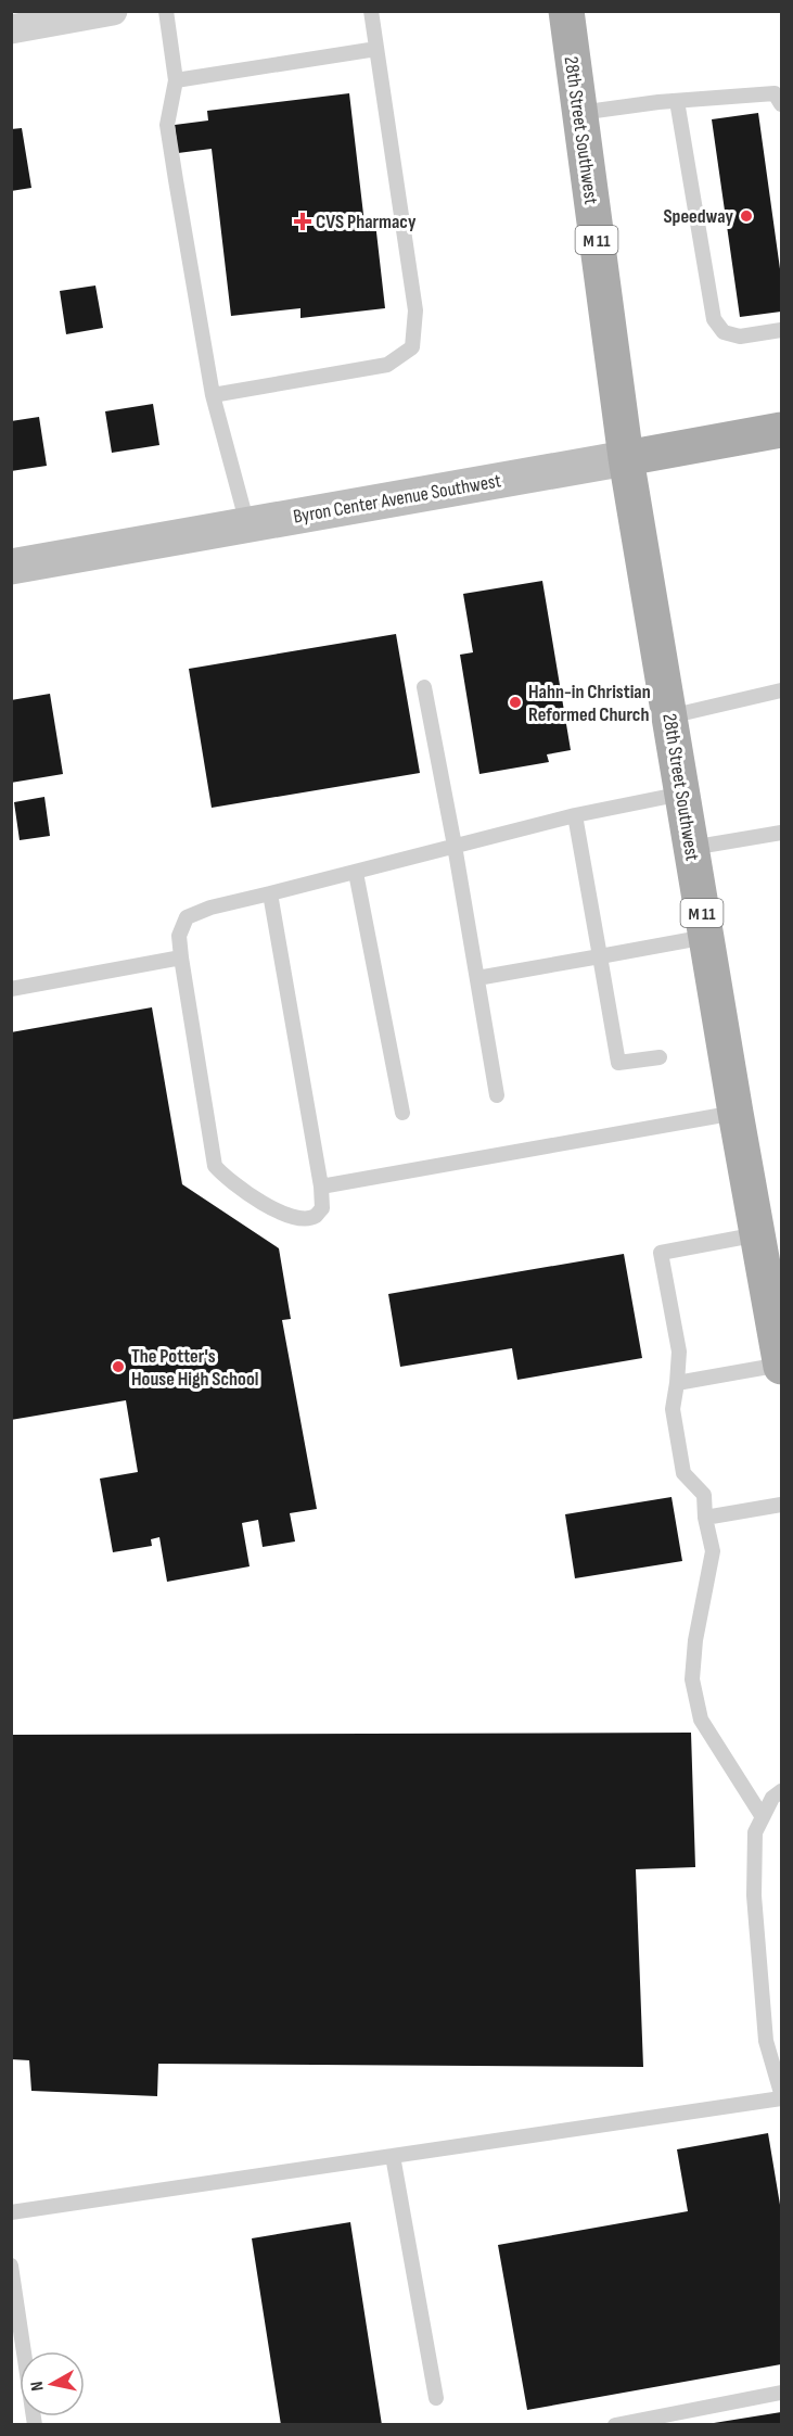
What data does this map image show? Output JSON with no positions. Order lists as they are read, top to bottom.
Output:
{
  "streets": {
    "main road": ["28th Street Southwest", "M 11", "Byron Center Avenue Southwest"]
  },
  "crossings": [
    ["28th Street Southwest", "Byron Center Avenue Southwest"]
  ],
  "places": {
    "other": ["Speedway", "Hahn-in Christian Reformed Church", "The Potter's House High School"],
    "health": ["CVS Pharmacy"]
  },
  "north": "left"
}
